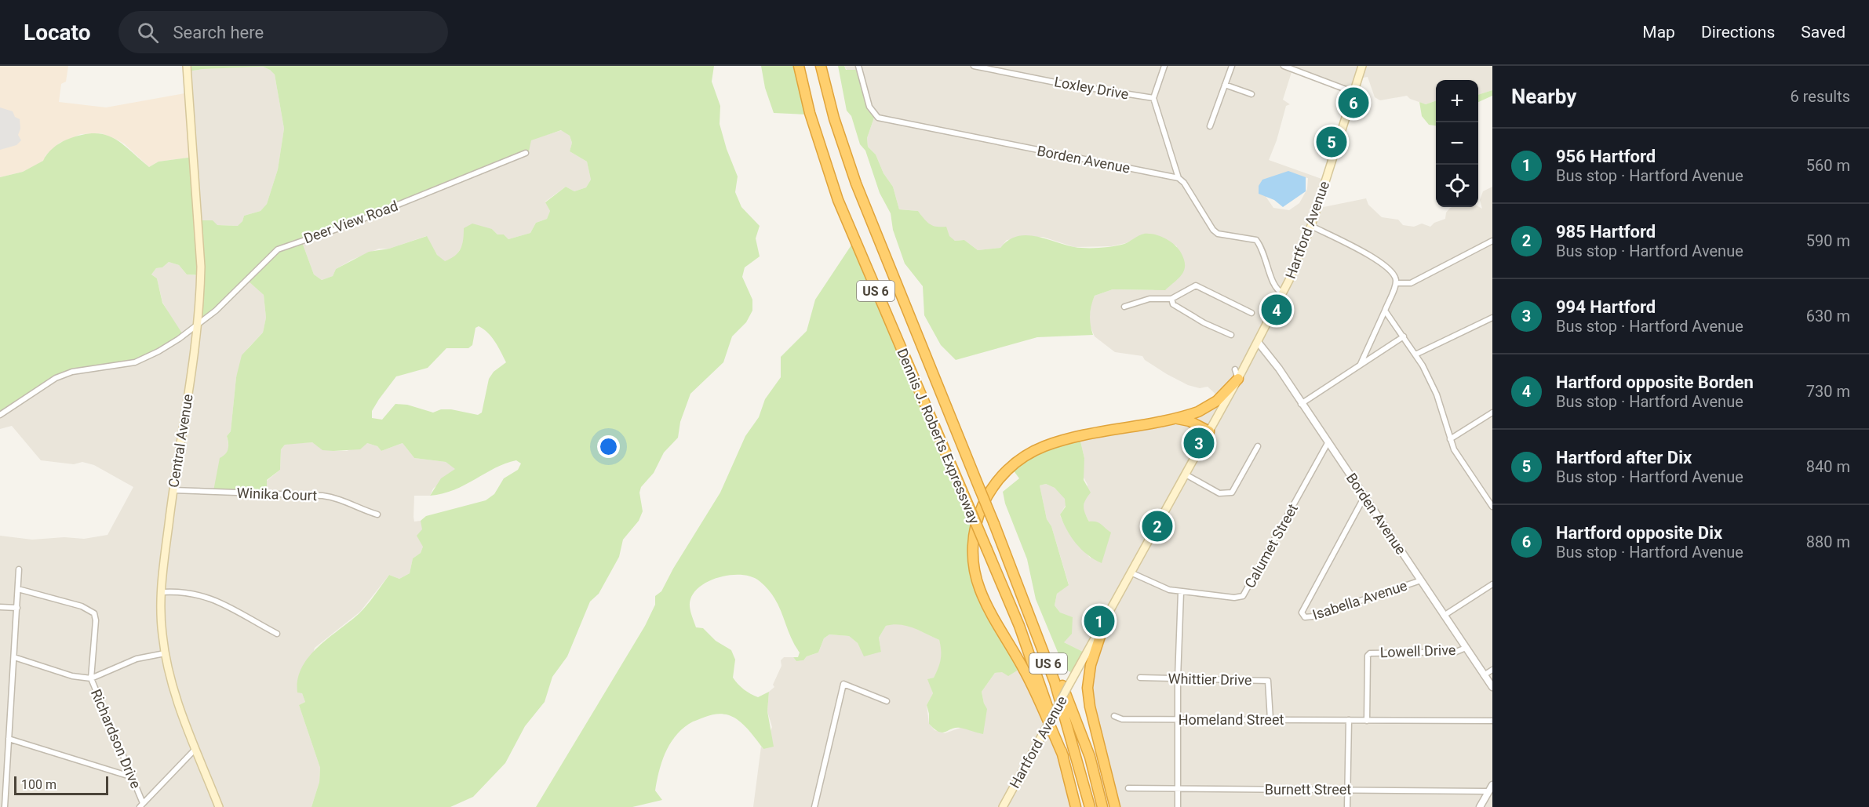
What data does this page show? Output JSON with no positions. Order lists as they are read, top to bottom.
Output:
{
  "streets": {
    "highway": ["US 6", "Dennis J. Roberts Expressway"],
    "main road": ["Hartford Avenue", "Central Avenue"],
    "street": [
      "Loxley Drive",
      "Borden Avenue",
      "Deer View Road",
      "Winika Court",
      "Calumet Street",
      "Isabella Avenue",
      "Lowell Drive",
      "Whittier Drive",
      "Homeland Street",
      "Richardson Drive",
      "Burnett Street"
    ]
  },
  "crossings": [
    ["Borden Avenue", "Hartford Avenue"],
    ["Borden Avenue", "Calumet Street"],
    ["Borden Avenue", "Isabella Avenue"],
    ["Borden Avenue", "Lowell Drive"],
    ["Deer View Road", "Central Avenue"],
    ["Hartford Avenue", "Calumet Street"],
    ["Central Avenue", "Winika Court"],
    ["Lowell Drive", "Homeland Street"],
    ["Whittier Drive", "Homeland Street"]
  ],
  "scale_bar": "100 m",
  "page": {
    "header": "Locato",
    "search": "Search here",
    "nav": ["Map", "Directions", "Saved"],
    "heading": ["Nearby", "6 results"],
    "map_buttons": ["+", "−"],
    "pins": [
      "6",
      "5",
      "4",
      "3",
      "2",
      "1"
    ],
    "list": [
      {
        "mark": "1",
        "name": "956 Hartford",
        "note": "Bus stop · Hartford Avenue",
        "value": "560 m"
      },
      {
        "mark": "2",
        "name": "985 Hartford",
        "note": "Bus stop · Hartford Avenue",
        "value": "590 m"
      },
      {
        "mark": "3",
        "name": "994 Hartford",
        "note": "Bus stop · Hartford Avenue",
        "value": "630 m"
      },
      {
        "mark": "4",
        "name": "Hartford opposite Borden",
        "note": "Bus stop · Hartford Avenue",
        "value": "730 m"
      },
      {
        "mark": "5",
        "name": "Hartford after Dix",
        "note": "Bus stop · Hartford Avenue",
        "value": "840 m"
      },
      {
        "mark": "6",
        "name": "Hartford opposite Dix",
        "note": "Bus stop · Hartford Avenue",
        "value": "880 m"
      }
    ],
    "scale": "100 m"
  }
}
